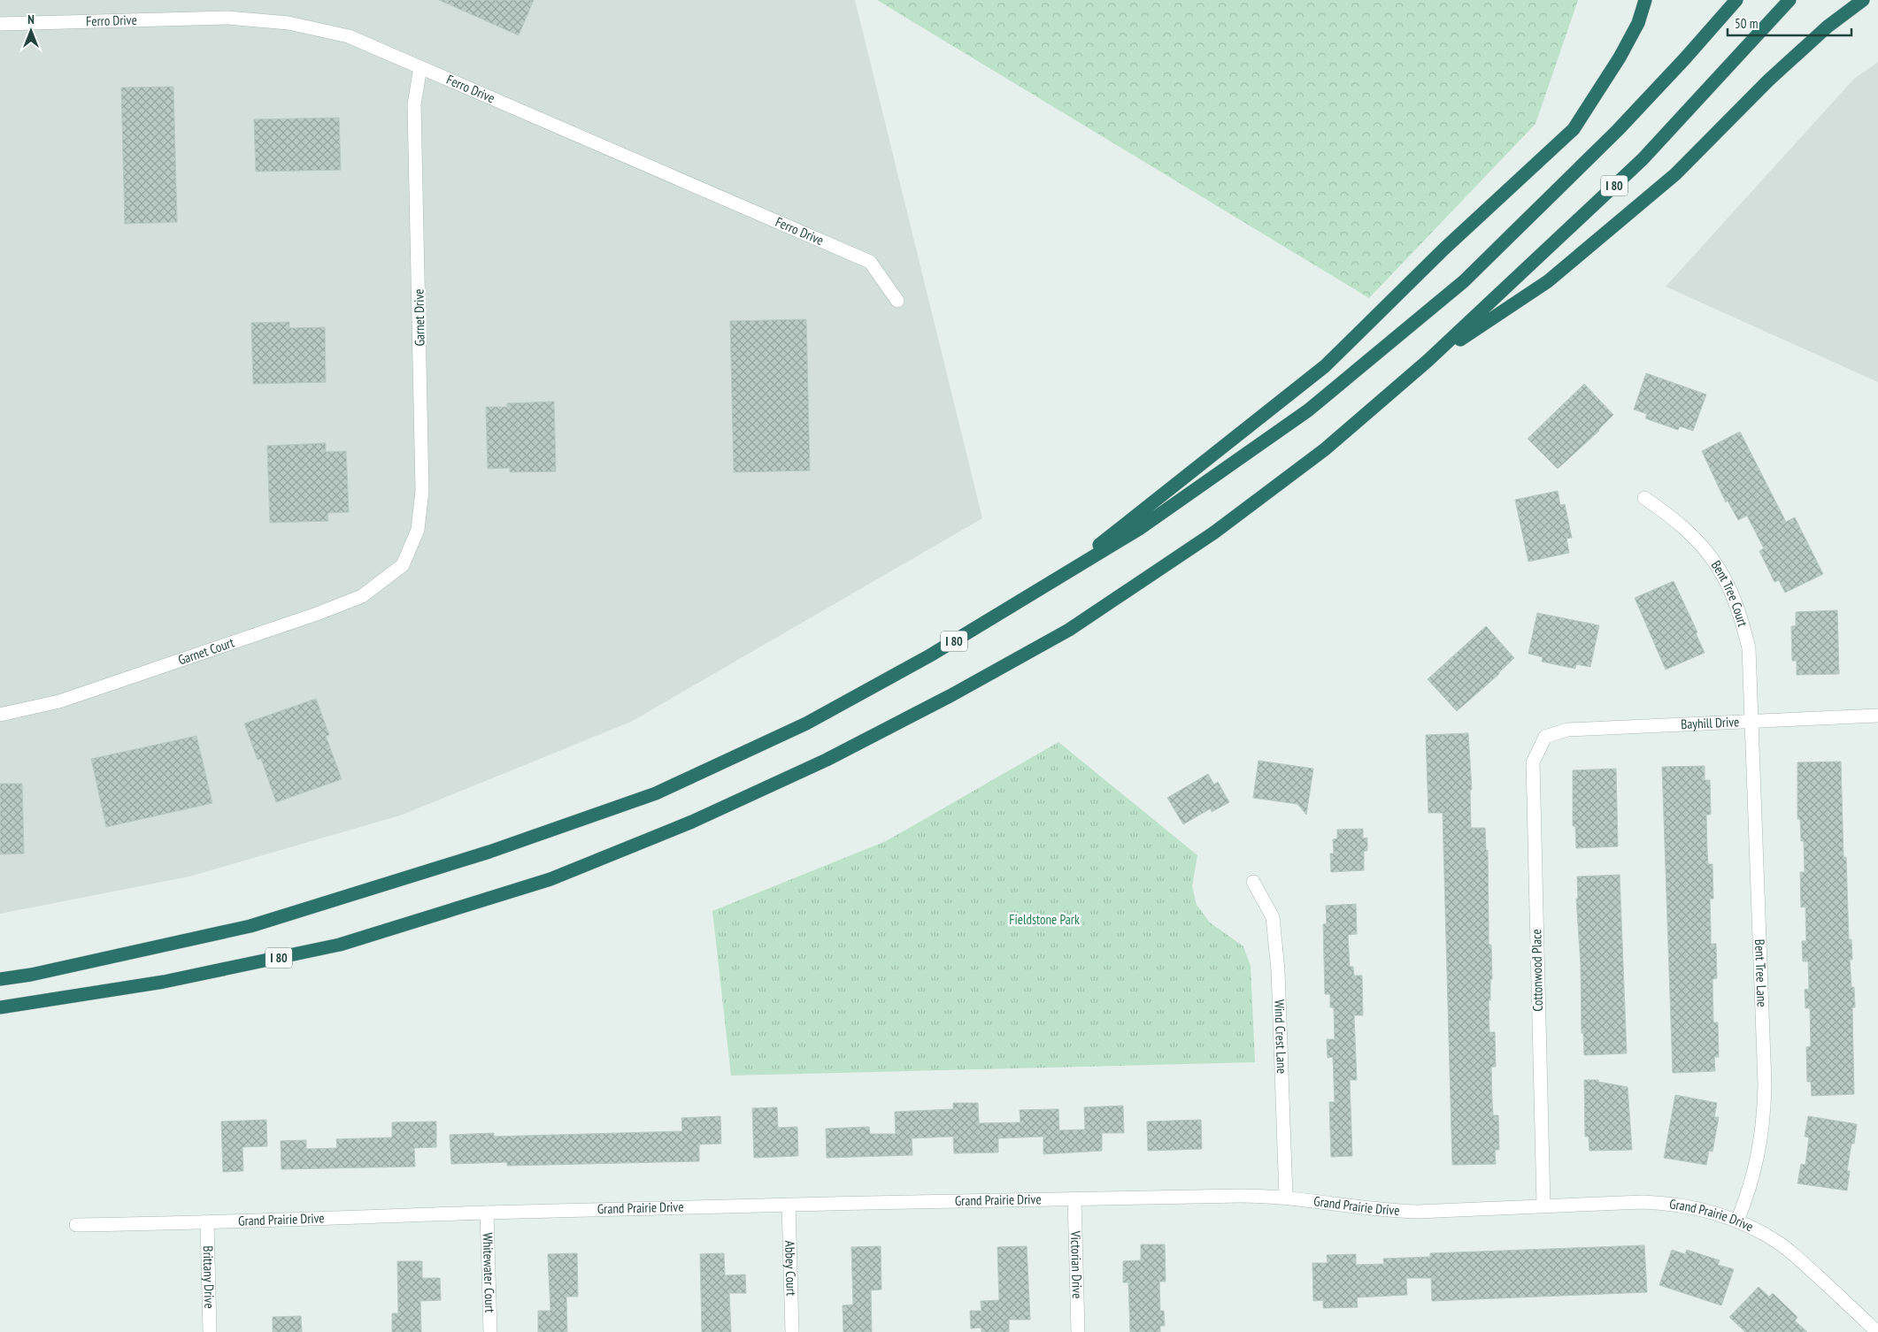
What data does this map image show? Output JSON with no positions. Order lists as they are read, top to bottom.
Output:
{
  "streets": {
    "highway": ["I 80"],
    "street": [
      "Ferro Drive",
      "Garnet Drive",
      "Bent Tree Court",
      "Garnet Court",
      "Bayhill Drive",
      "Cottonwood Place",
      "Bent Tree Lane",
      "Wind Crest Lane",
      "Grand Prairie Drive",
      "Victorian Drive",
      "Abbey Court",
      "Whitewater Court",
      "Brittany Drive"
    ]
  },
  "crossings": [
    ["Ferro Drive", "Garnet Drive"],
    ["Garnet Drive", "Garnet Court"],
    ["Bent Tree Court", "Bayhill Drive"],
    ["Bent Tree Court", "Bent Tree Lane"],
    ["Bayhill Drive", "Cottonwood Place"],
    ["Bayhill Drive", "Bent Tree Lane"],
    ["Cottonwood Place", "Grand Prairie Drive"],
    ["Bent Tree Lane", "Grand Prairie Drive"],
    ["Wind Crest Lane", "Grand Prairie Drive"],
    ["Grand Prairie Drive", "Victorian Drive"],
    ["Grand Prairie Drive", "Abbey Court"],
    ["Grand Prairie Drive", "Whitewater Court"],
    ["Grand Prairie Drive", "Brittany Drive"]
  ],
  "parks": ["Fieldstone Park"],
  "scale_bar": "50 m",
  "north": "top"
}
